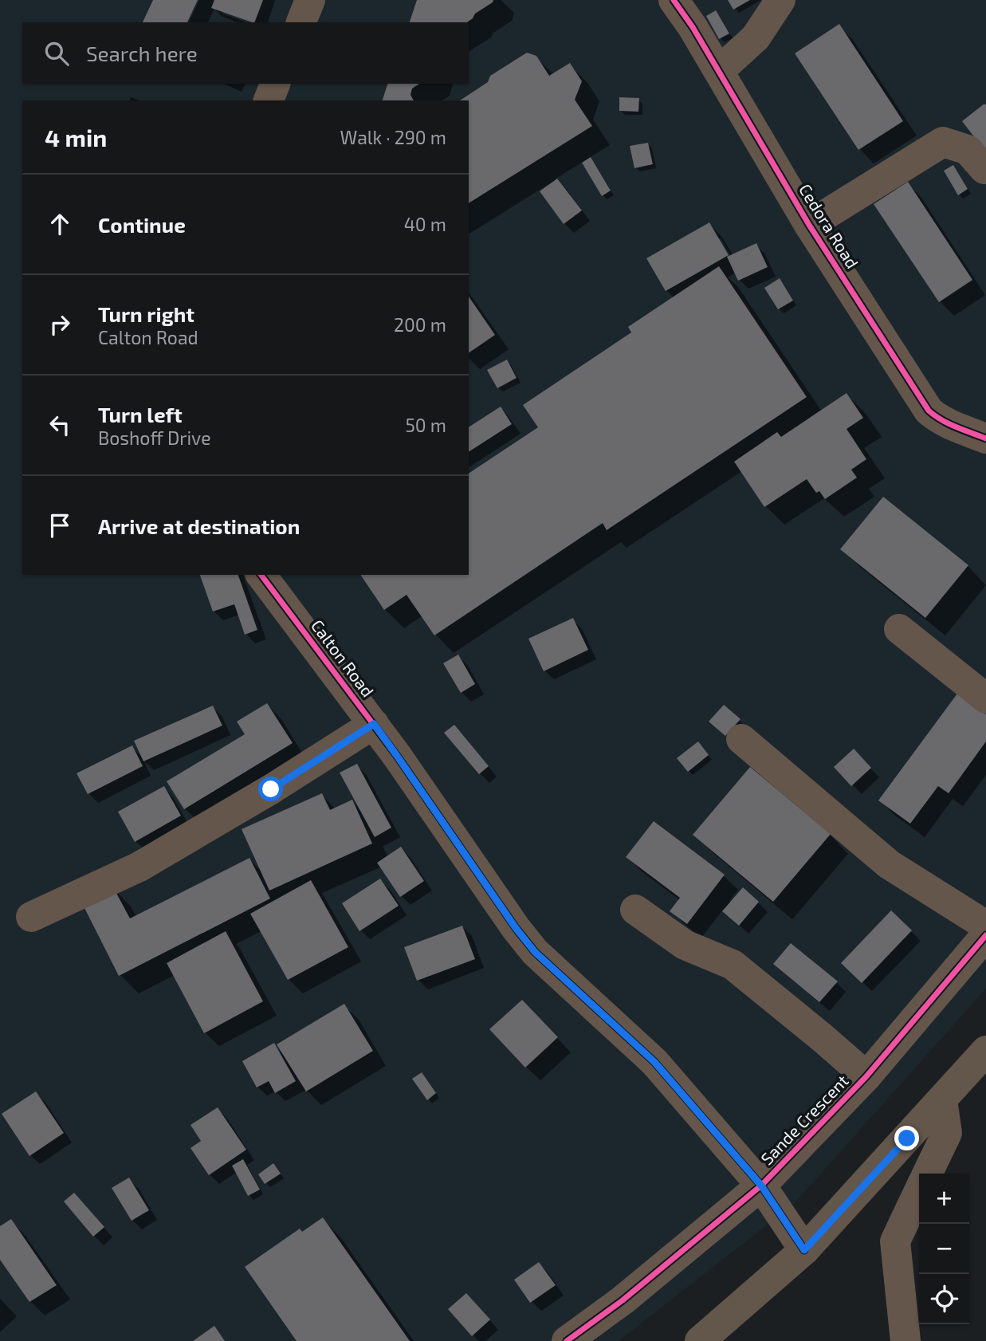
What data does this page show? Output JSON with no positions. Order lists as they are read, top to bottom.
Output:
{
  "streets": {
    "street": ["Cedora Road", "Calton Road", "Sande Crescent"]
  },
  "crossings": [
    ["Calton Road", "Sande Crescent"]
  ],
  "page": {
    "search": "Search here",
    "heading": ["4 min", "Walk · 290 m"],
    "list": [
      ["Continue", "40 m"],
      ["Turn right", "Calton Road", "200 m"],
      ["Turn left", "Boshoff Drive", "50 m"],
      "Arrive at destination"
    ],
    "map_buttons": ["+", "−"]
  }
}
